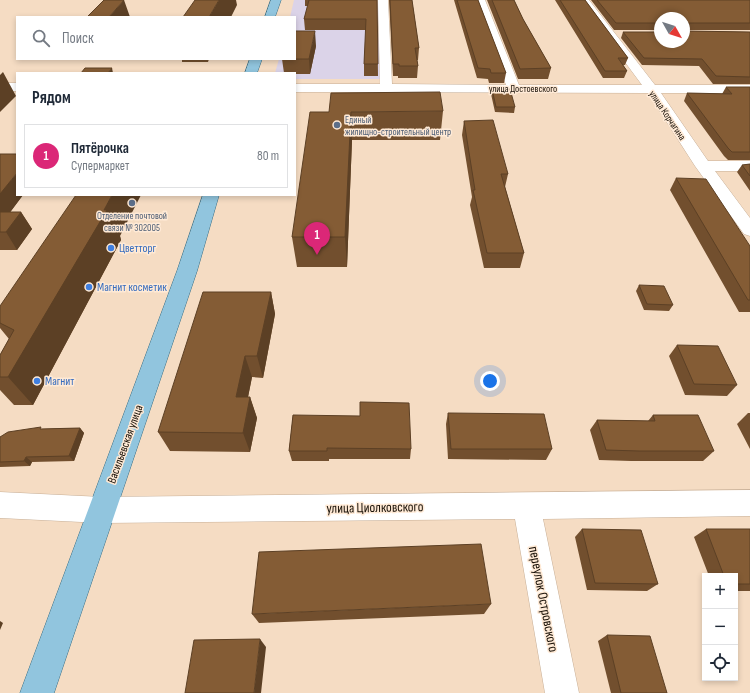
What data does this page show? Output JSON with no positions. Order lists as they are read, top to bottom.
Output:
{
  "streets": {
    "main road": ["Васильевская улица"],
    "street": [
      "улица Достоевского",
      "улица Корчагина",
      "улица Циолковского",
      "переулок Островского"
    ]
  },
  "crossings": [
    ["улица Достоевского", "улица Корчагина"],
    ["Васильевская улица", "улица Циолковского"],
    ["улица Циолковского", "переулок Островского"]
  ],
  "places": [
    "Единый жилищно-строительный центр",
    "Отделение почтовой связи № 302005",
    "Цветторг",
    "Магнит косметик",
    "Магнит"
  ],
  "north": "bottom right",
  "page": {
    "search": "Поиск",
    "heading": "Рядом",
    "list": [
      {
        "mark": "1",
        "name": "Пятёрочка",
        "note": "Супермаркет",
        "value": "80 m"
      }
    ],
    "pins": "1",
    "map_buttons": ["+", "−"]
  }
}
